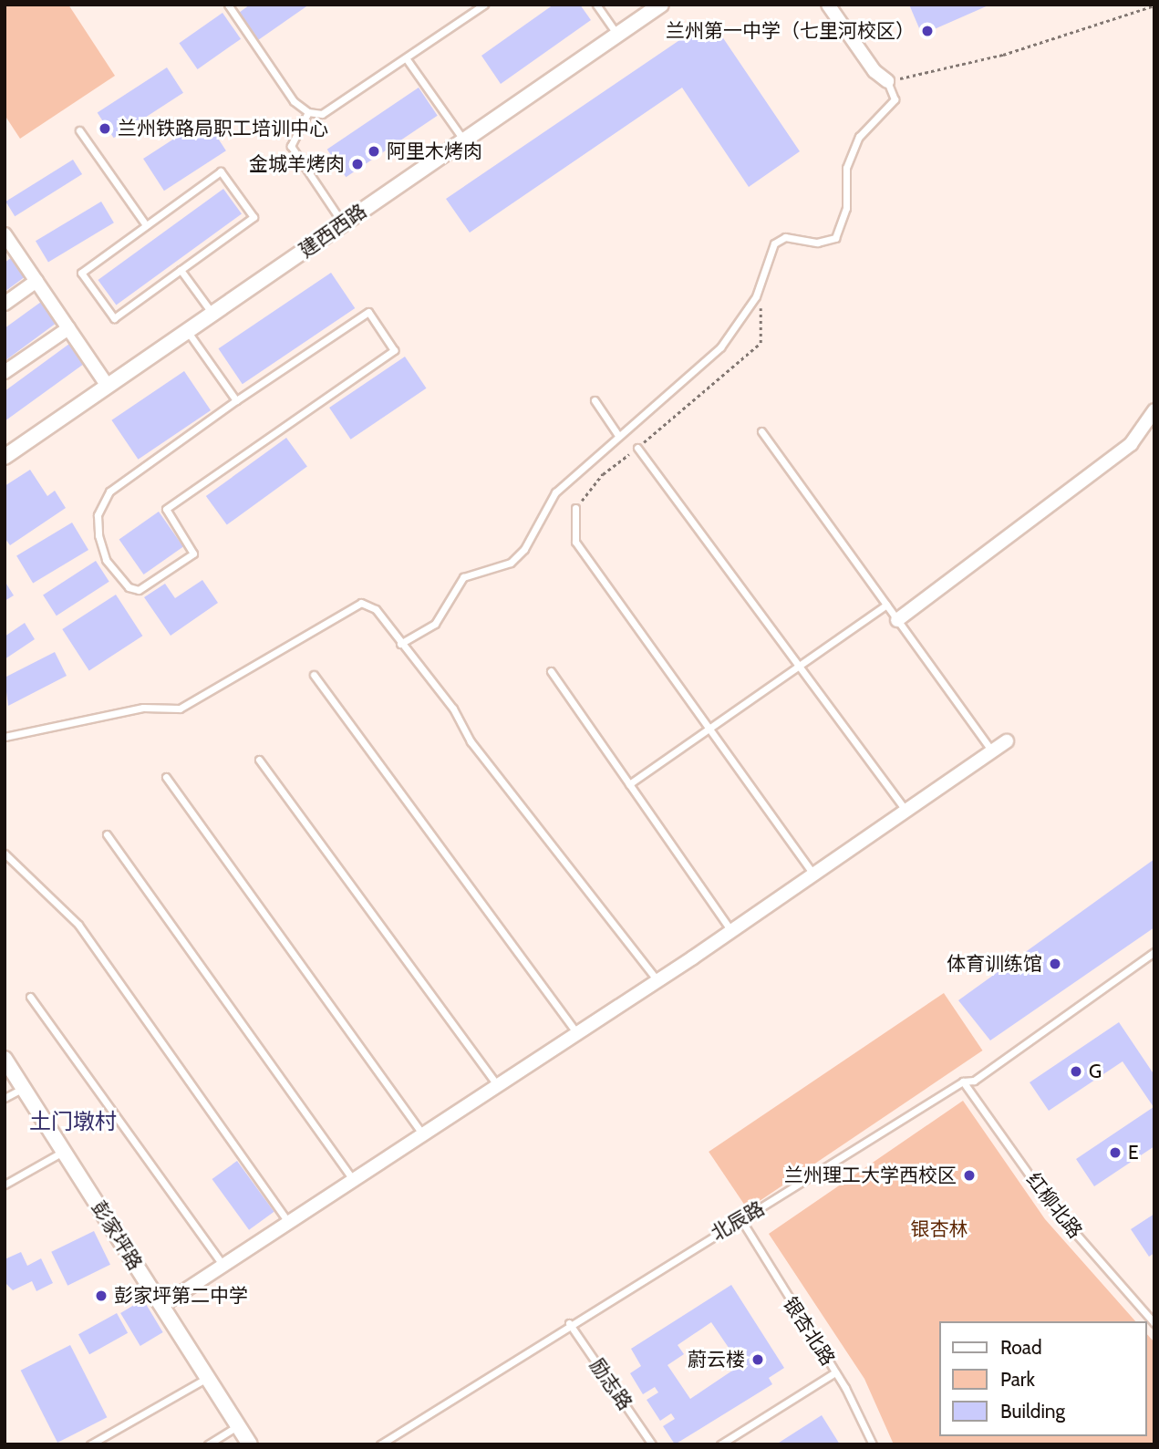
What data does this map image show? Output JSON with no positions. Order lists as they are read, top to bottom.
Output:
{
  "streets": {
    "street": ["建西西路", "彭家坪路"],
    "lane": [
      "红柳北路",
      "北辰路",
      "银杏北路",
      "励志路"
    ]
  },
  "crossings": [
    ["红柳北路", "北辰路"],
    ["北辰路", "银杏北路"],
    ["北辰路", "励志路"]
  ],
  "districts": ["土门墩村"],
  "parks": ["银杏林"],
  "places": [
    "兰州第一中学（七里河校区）",
    "兰州铁路局职工培训中心",
    "阿里木烤肉",
    "金城羊烤肉",
    "体育训练馆",
    "G",
    "E",
    "兰州理工大学西校区",
    "彭家坪第二中学",
    "蔚云楼"
  ],
  "legend": ["Road", "Park", "Building"]
}
